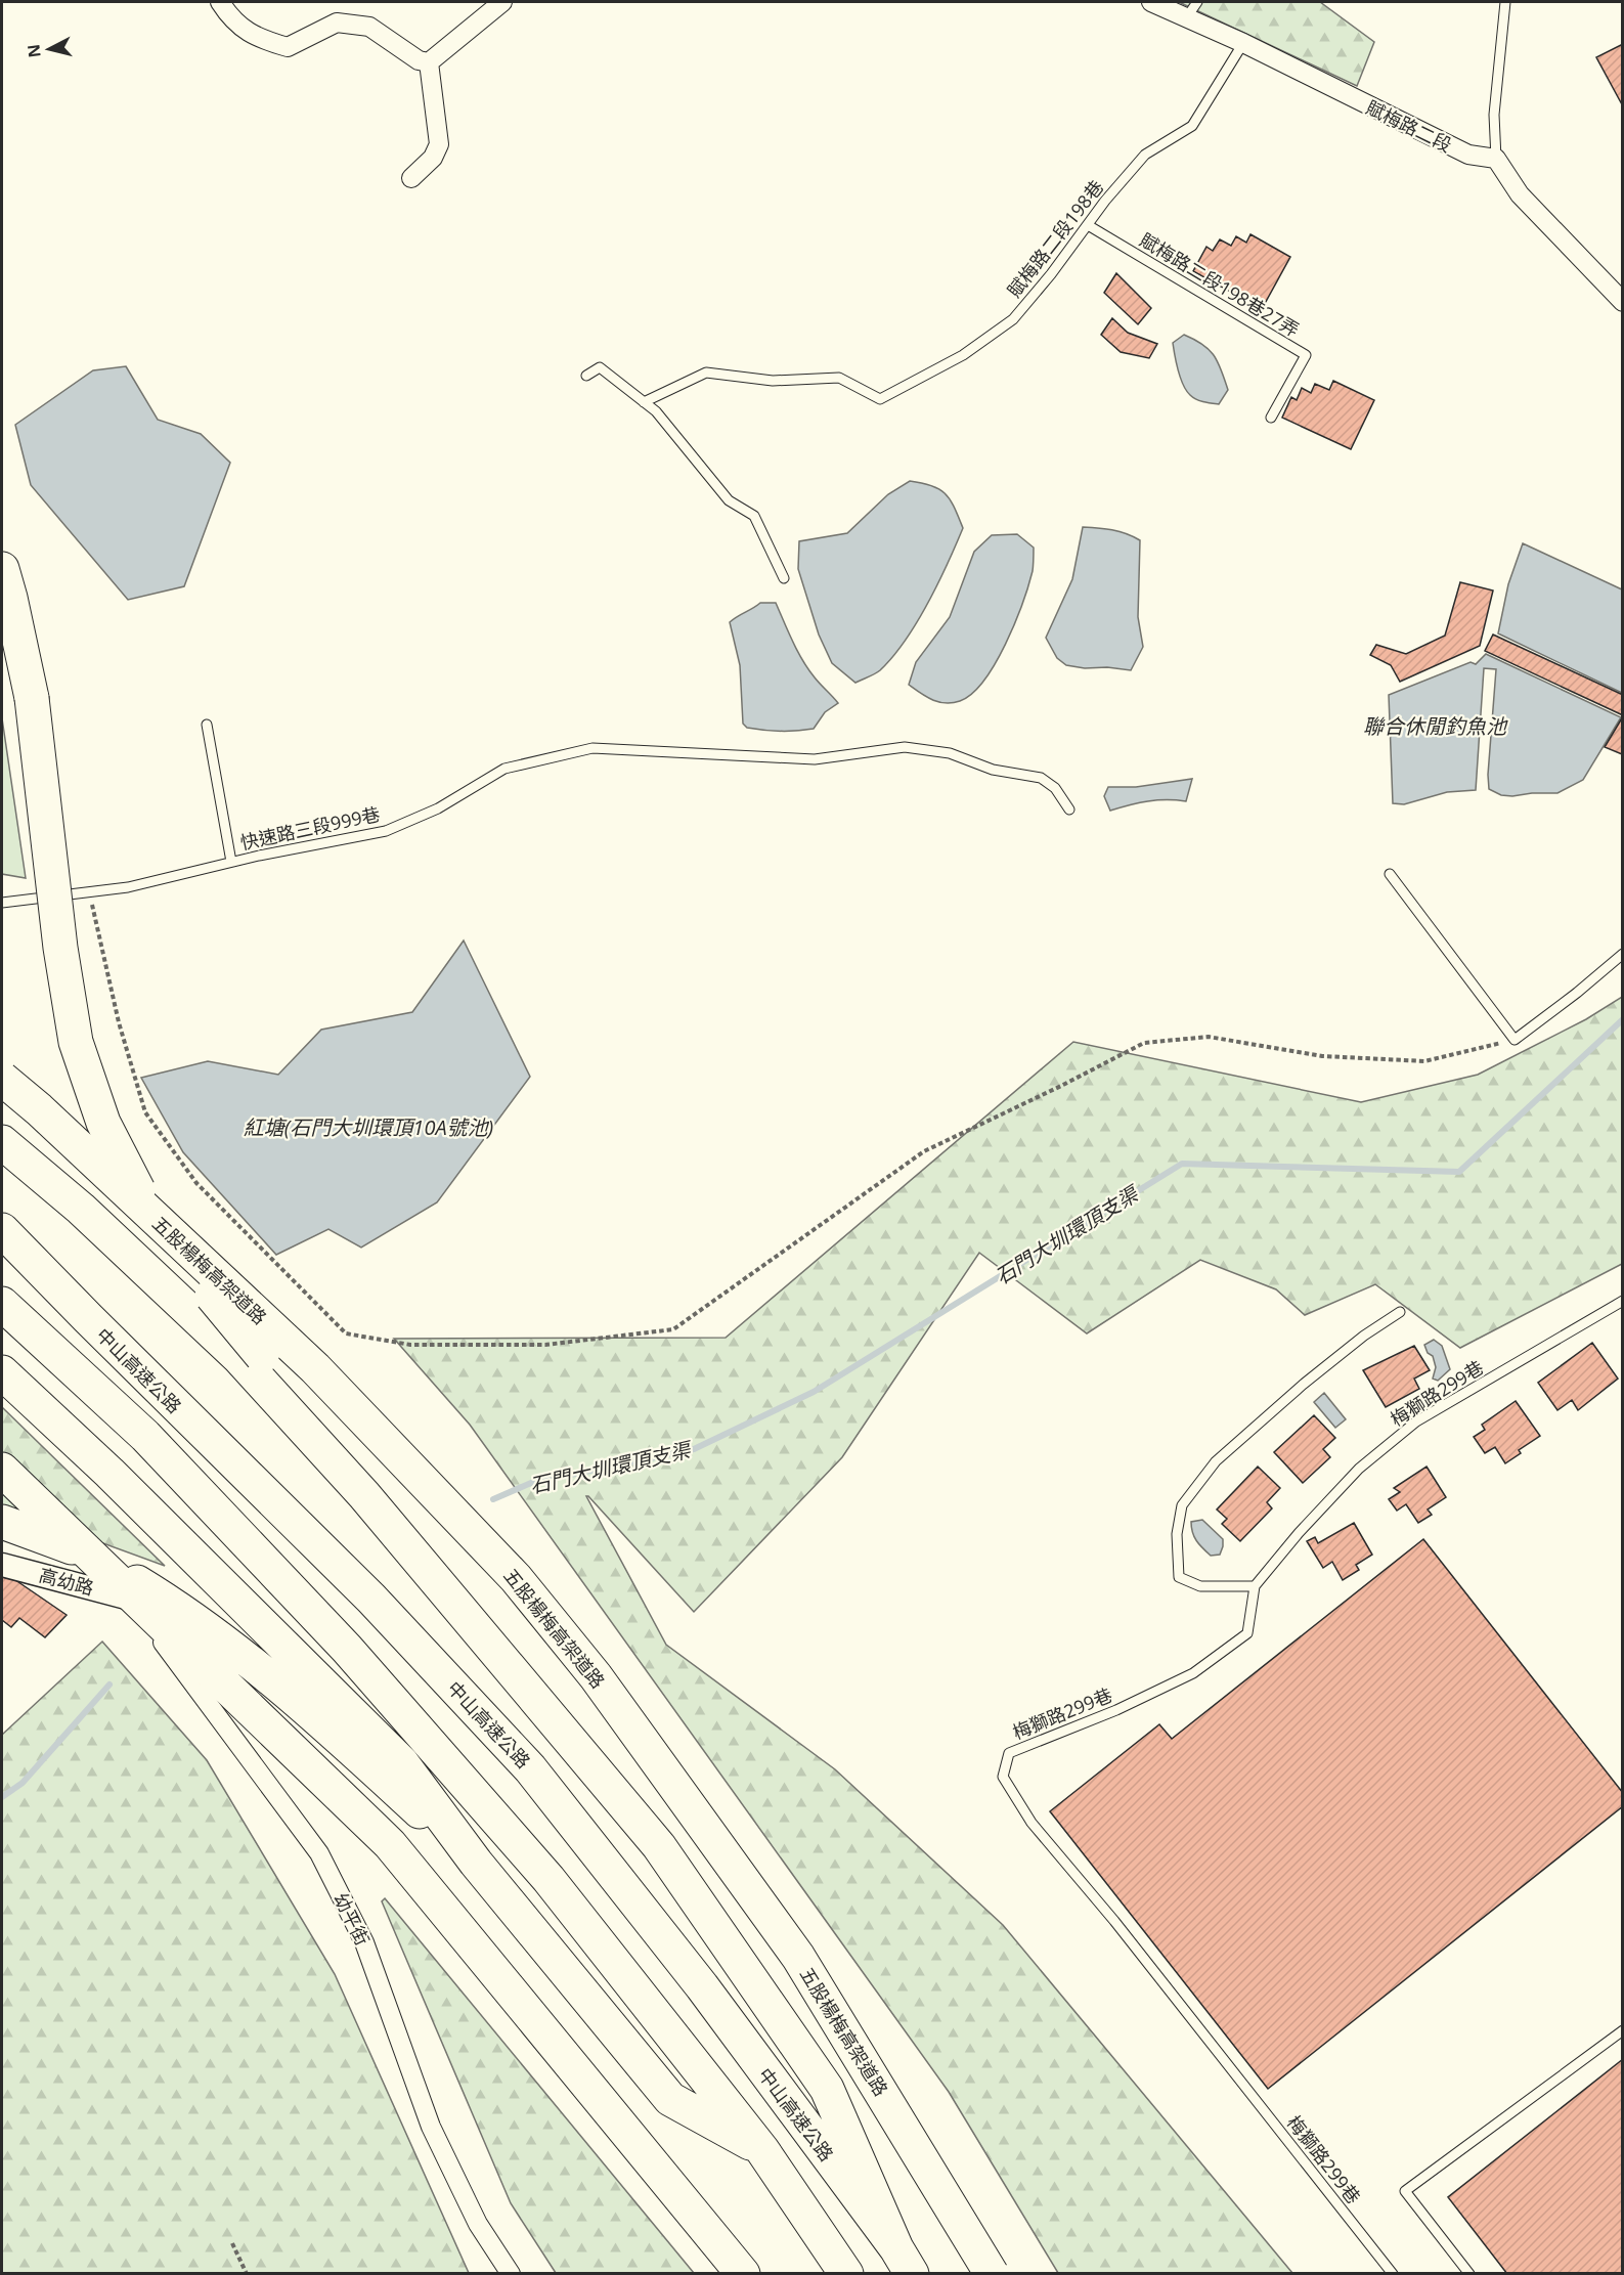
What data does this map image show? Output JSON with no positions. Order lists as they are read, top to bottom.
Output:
{
  "streets": {
    "highway": ["五股楊梅高架道路", "中山高速公路"],
    "street": ["賦梅路二段", "高幼路", "幼平街"],
    "lane": [
      "賦梅路二段198巷",
      "賦梅路二段198巷27弄",
      "快速路三段999巷",
      "梅獅路299巷"
    ]
  },
  "crossings": [
    ["賦梅路二段", "賦梅路二段198巷"],
    ["賦梅路二段198巷", "賦梅路二段198巷27弄"],
    ["高幼路", "幼平街"]
  ],
  "water": ["聯合休閒釣魚池", "紅塘(石門大圳環頂10A號池)", "石門大圳環頂支渠"],
  "north": "left"
}
